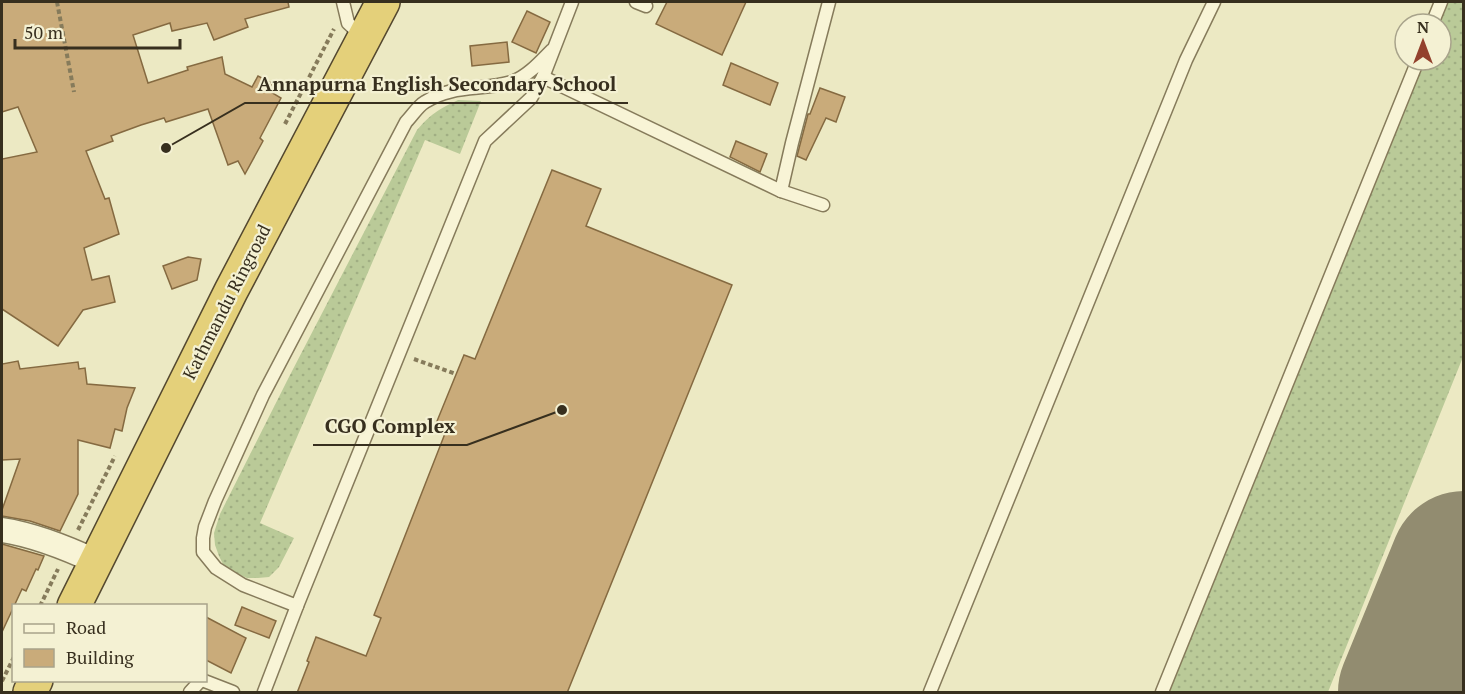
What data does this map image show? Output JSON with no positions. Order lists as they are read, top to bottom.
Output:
{
  "streets": {
    "highway": ["Kathmandu Ringroad"]
  },
  "places": ["Annapurna English Secondary School", "CGO Complex"],
  "legend": ["Road", "Building"],
  "scale_bar": "50 m",
  "north": "top"
}
